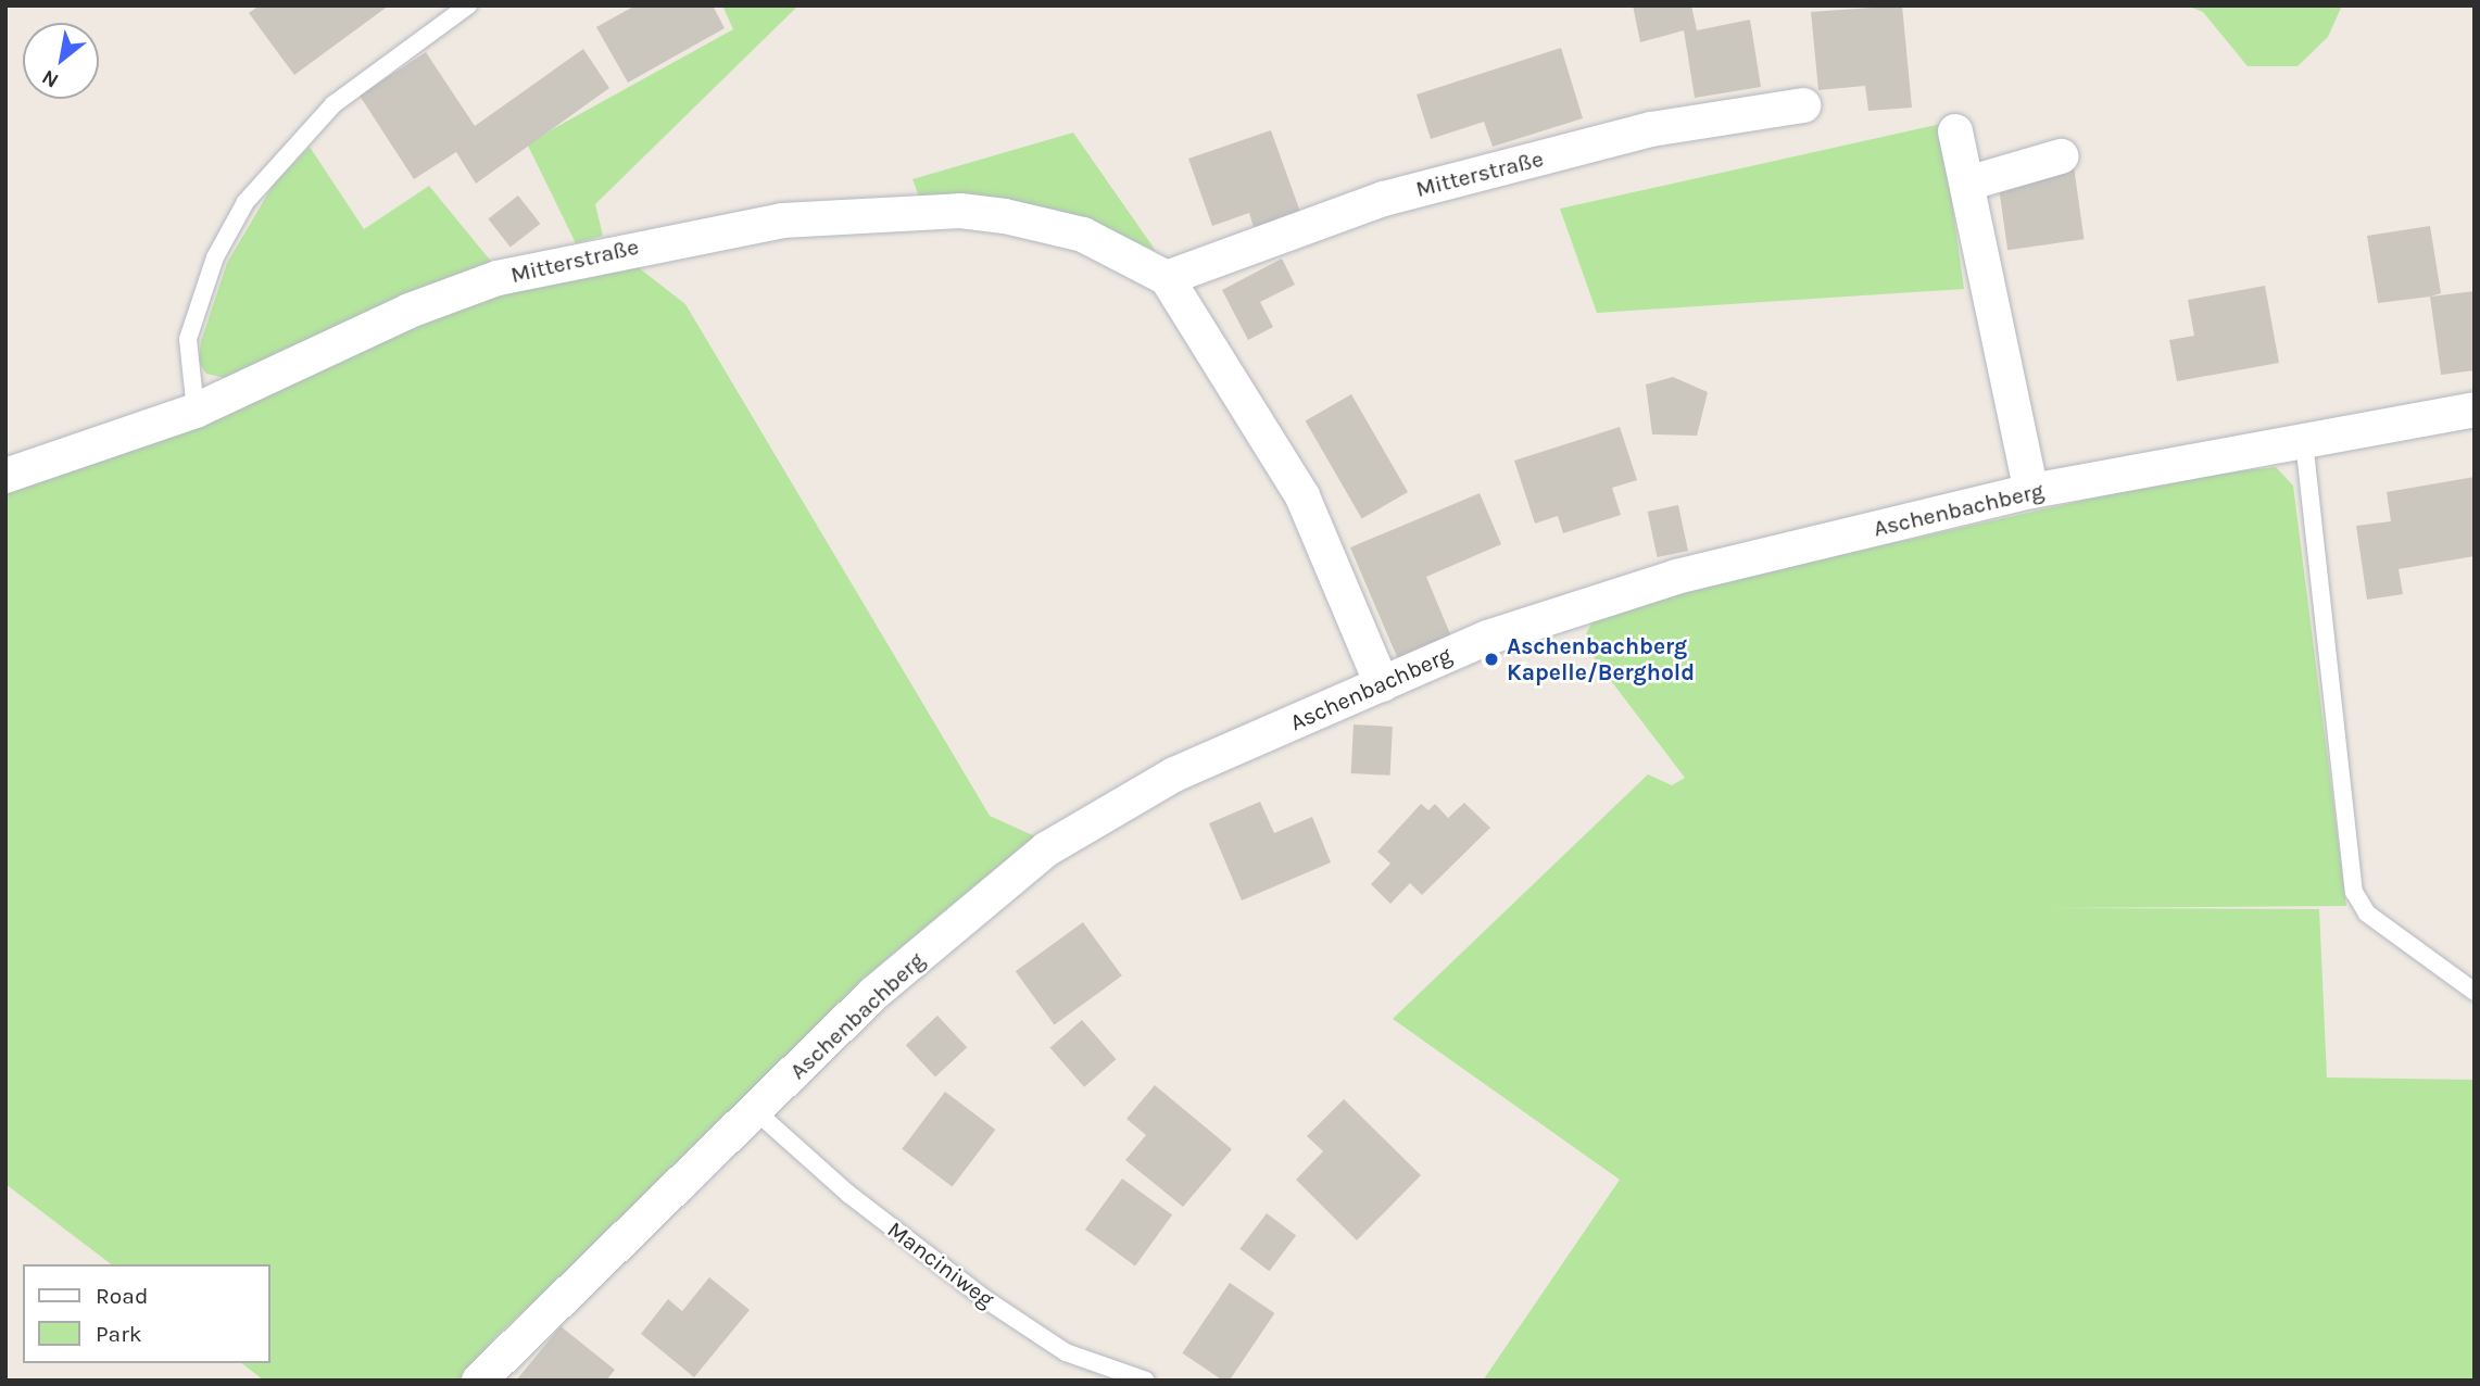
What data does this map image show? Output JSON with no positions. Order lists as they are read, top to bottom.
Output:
{
  "streets": {
    "street": ["Mitterstraße", "Aschenbachberg"],
    "lane": ["Manciniweg"]
  },
  "crossings": [
    ["Aschenbachberg", "Manciniweg"]
  ],
  "places": ["Aschenbachberg Kapelle/Berghold"],
  "legend": ["Road", "Park"],
  "north": "bottom left"
}
